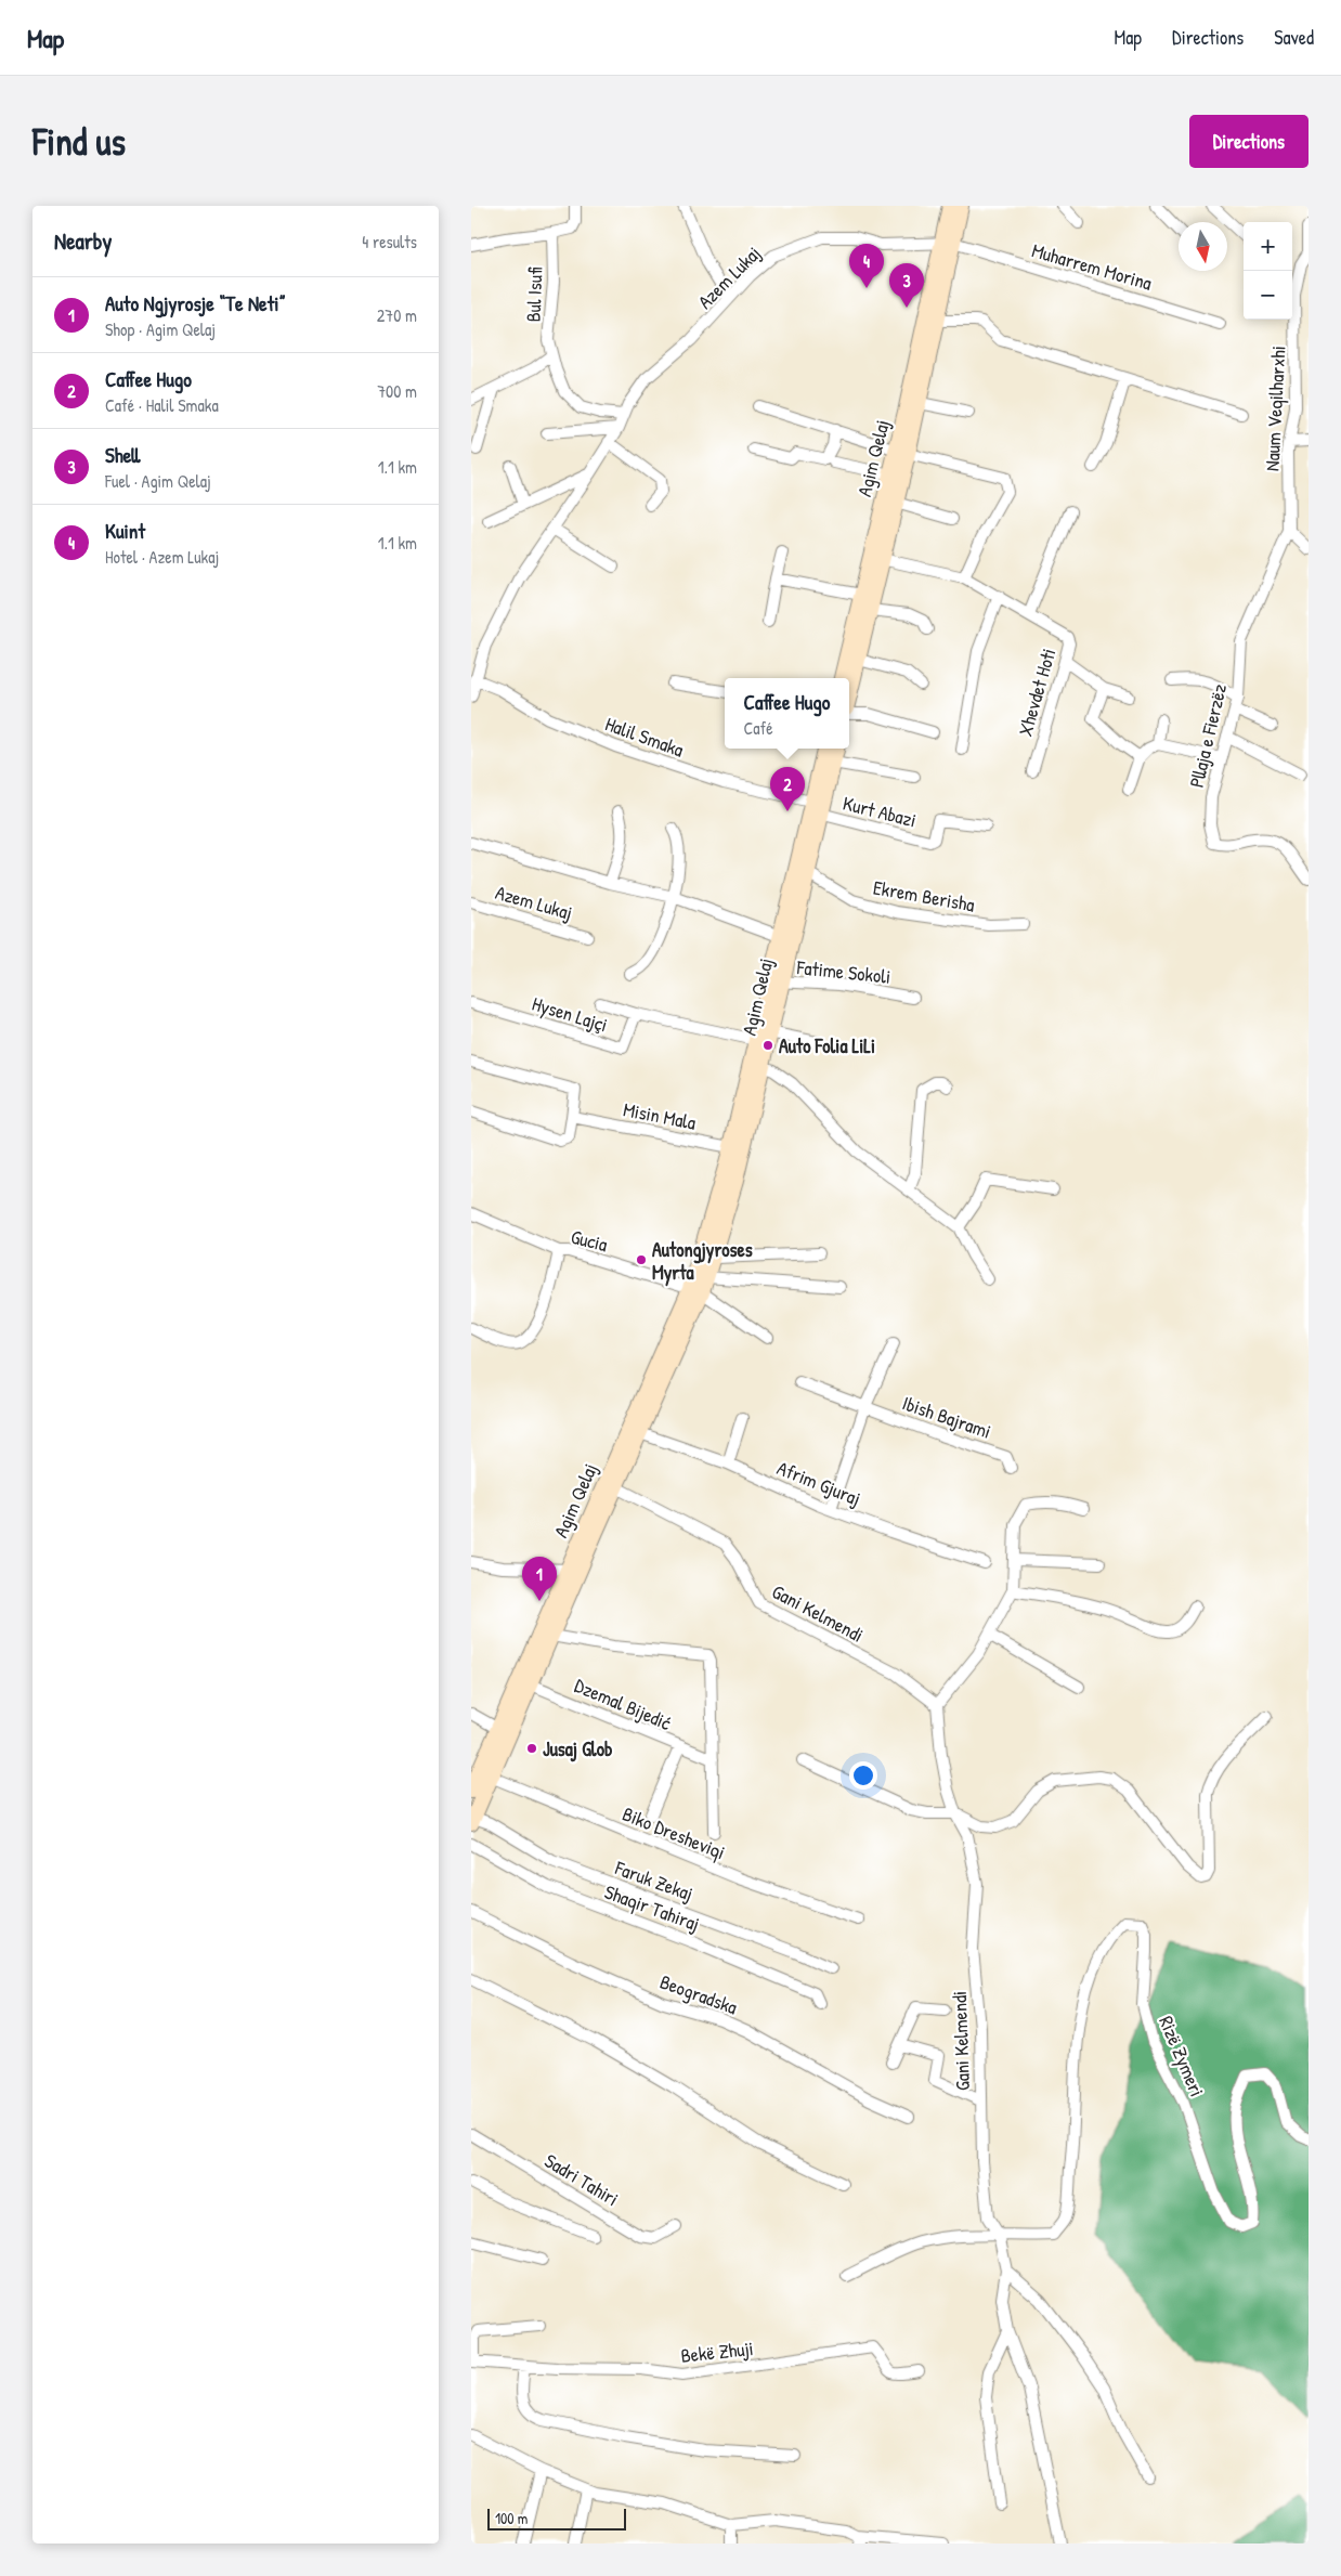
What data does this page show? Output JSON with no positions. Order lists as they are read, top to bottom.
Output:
{
  "streets": {
    "main road": ["Agim Qelaj"],
    "street": [
      "Muharrem Morina",
      "Azem Lukaj",
      "Bul Isufi",
      "Naum Veqilharxhi",
      "Xhevdet Hoti",
      "Pllaja e Fierzëz",
      "Halil Smaka",
      "Kurt Abazi",
      "Ekrem Berisha",
      "Fatime Sokoli",
      "Hysen Lajçi",
      "Misin Mala",
      "Gucia",
      "Ibish Bajrami",
      "Afrim Gjuraj",
      "Gani Kelmendi",
      "Dzemal Bijedić",
      "Biko Dresheviqi",
      "Faruk Zekaj",
      "Shaqir Tahiraj",
      "Beogradska",
      "Rizë Zymeri",
      "Sadri Tahiri",
      "Bekë Zhuji"
    ]
  },
  "crossings": [
    ["Muharrem Morina", "Azem Lukaj"],
    ["Muharrem Morina", "Agim Qelaj"],
    ["Azem Lukaj", "Bul Isufi"],
    ["Azem Lukaj", "Agim Qelaj"],
    ["Azem Lukaj", "Halil Smaka"],
    ["Naum Veqilharxhi", "Pllaja e Fierzëz"],
    ["Agim Qelaj", "Xhevdet Hoti"],
    ["Agim Qelaj", "Halil Smaka"],
    ["Agim Qelaj", "Kurt Abazi"],
    ["Agim Qelaj", "Ekrem Berisha"],
    ["Agim Qelaj", "Fatime Sokoli"],
    ["Agim Qelaj", "Hysen Lajçi"],
    ["Agim Qelaj", "Misin Mala"],
    ["Agim Qelaj", "Gucia"],
    ["Agim Qelaj", "Afrim Gjuraj"],
    ["Agim Qelaj", "Gani Kelmendi"],
    ["Agim Qelaj", "Dzemal Bijedić"],
    ["Agim Qelaj", "Biko Dresheviqi"],
    ["Agim Qelaj", "Faruk Zekaj"],
    ["Halil Smaka", "Kurt Abazi"],
    ["Gani Kelmendi", "Rizë Zymeri"]
  ],
  "places": ["Auto Folia LiLi", "Autongjyroses Myrta", "Jusaj Glob"],
  "scale_bar": "100 m",
  "north": "bottom",
  "page": {
    "header": "Map",
    "nav": ["Map", "Directions", "Saved"],
    "buttons": "Directions",
    "title": "Find us",
    "heading": ["Nearby", "4 results"],
    "map_buttons": ["+", "−"],
    "pins": [
      "4",
      "3",
      "2",
      "1"
    ],
    "list": [
      {
        "mark": "1",
        "name": "Auto Ngjyrosje “Te Neti”",
        "note": "Shop · Agim Qelaj",
        "value": "270 m"
      },
      {
        "mark": "2",
        "name": "Caffee Hugo",
        "note": "Café · Halil Smaka",
        "value": "700 m"
      },
      {
        "mark": "3",
        "name": "Shell",
        "note": "Fuel · Agim Qelaj",
        "value": "1.1 km"
      },
      {
        "mark": "4",
        "name": "Kuint",
        "note": "Hotel · Azem Lukaj",
        "value": "1.1 km"
      }
    ],
    "popup": ["Caffee Hugo", "Café"],
    "scale": "100 m"
  }
}
